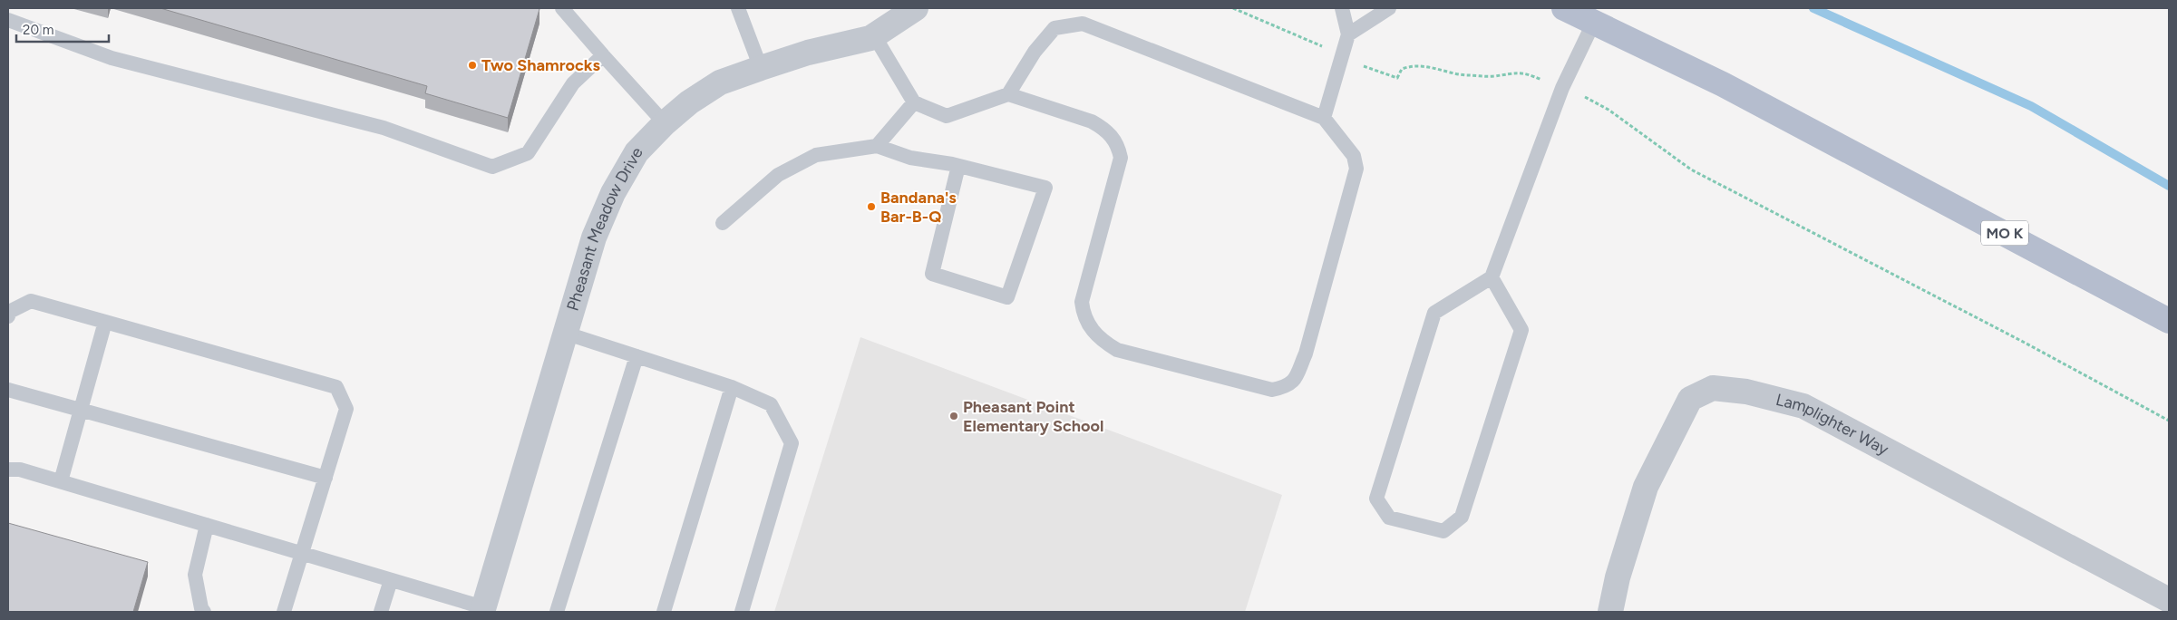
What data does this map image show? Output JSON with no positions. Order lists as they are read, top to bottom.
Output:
{
  "streets": {
    "main road": ["MO K"],
    "street": ["Pheasant Meadow Drive", "Lamplighter Way"]
  },
  "places": ["Two Shamrocks", "Bandana's Bar-B-Q", "Pheasant Point Elementary School"],
  "scale_bar": "20 m"
}
